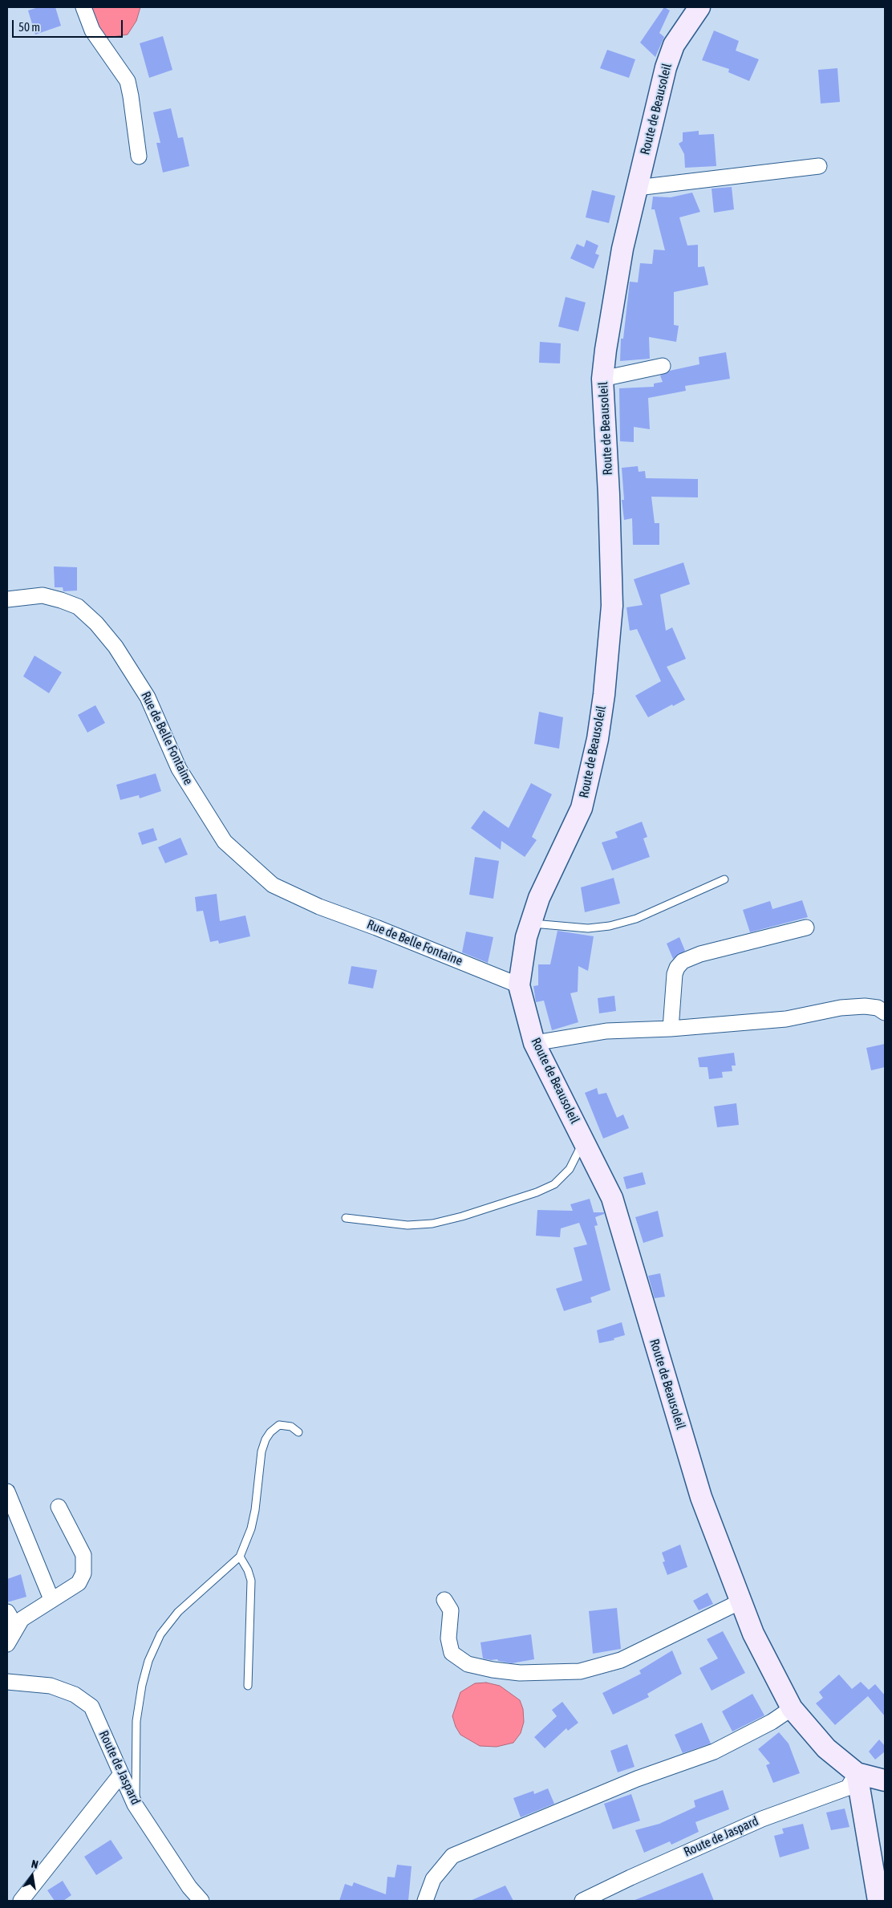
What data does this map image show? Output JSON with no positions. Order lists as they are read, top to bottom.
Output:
{
  "streets": {
    "street": ["Route de Beausoleil", "Rue de Belle Fontaine", "Route de Jaspard"]
  },
  "crossings": [
    ["Route de Beausoleil", "Rue de Belle Fontaine"],
    ["Route de Beausoleil", "Route de Jaspard"]
  ],
  "scale_bar": "50 m",
  "north": "top"
}
